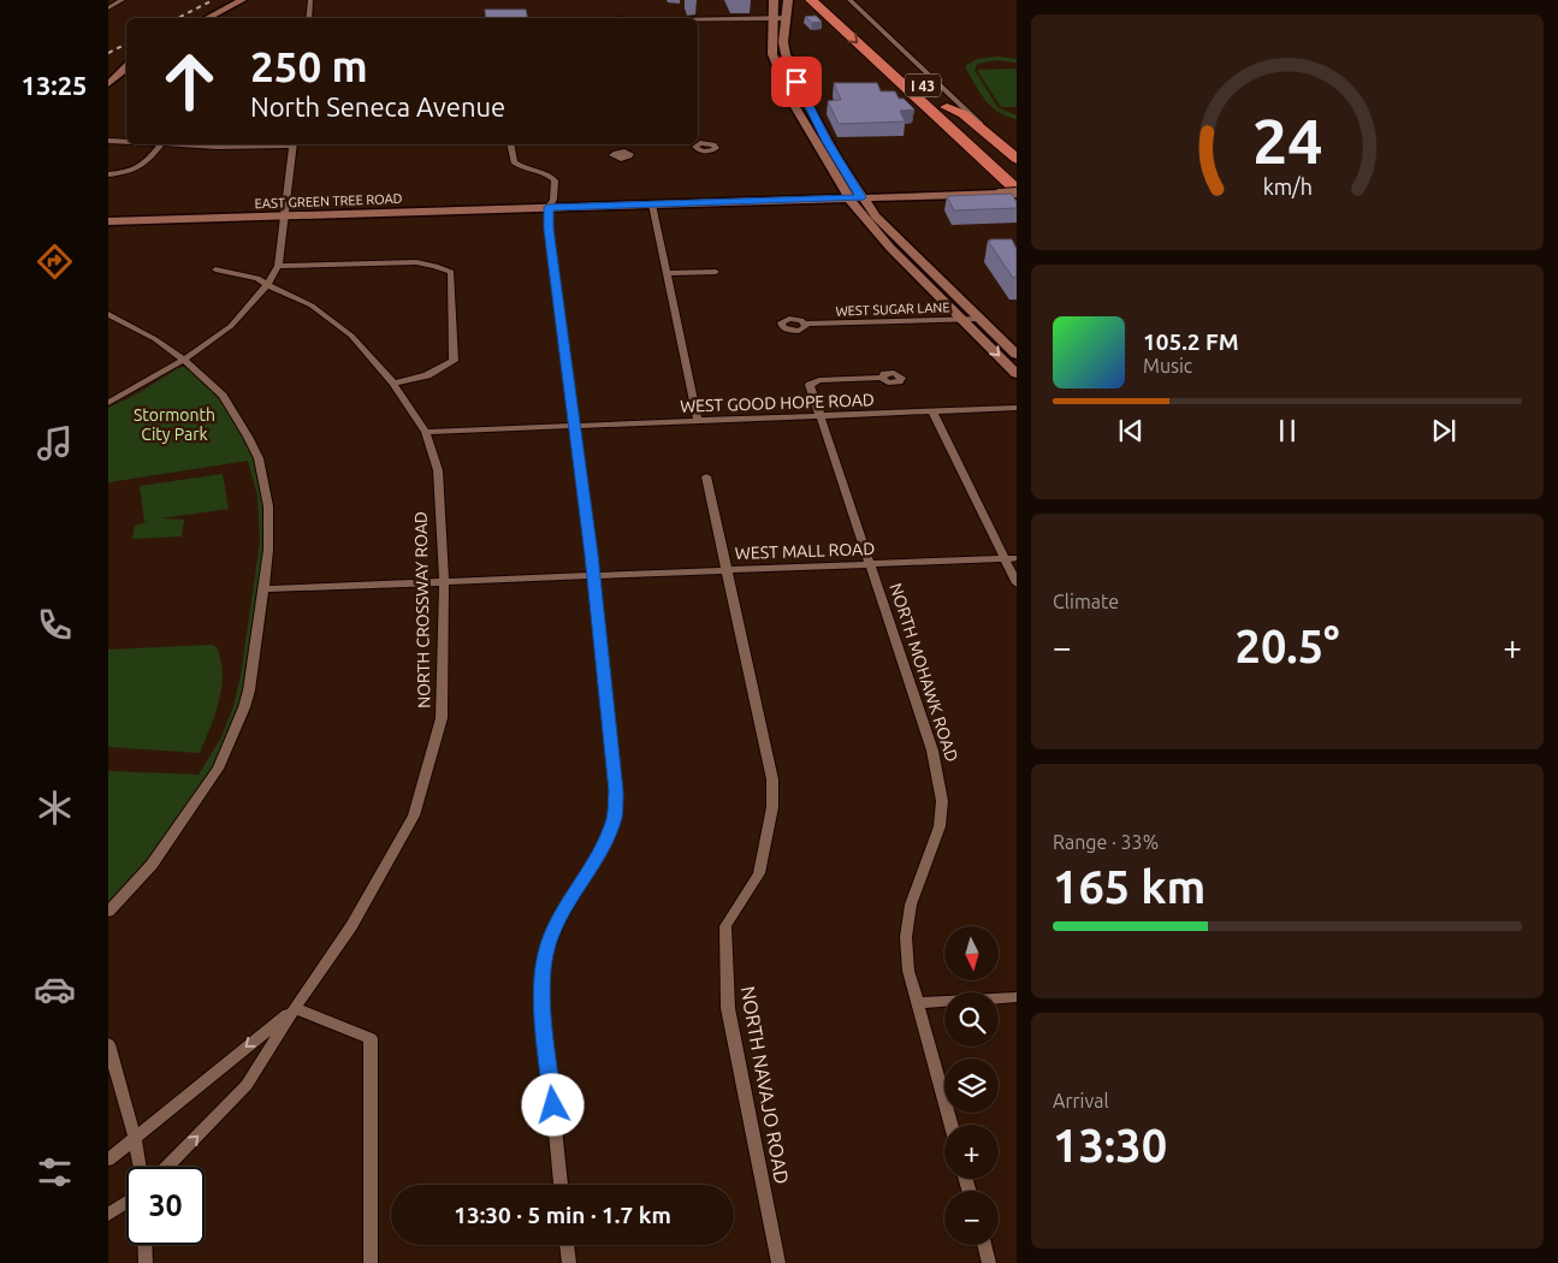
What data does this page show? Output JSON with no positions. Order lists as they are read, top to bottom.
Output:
{
  "streets": {
    "highway": ["I 43"],
    "main road": ["EAST GREEN TREE ROAD"],
    "street": [
      "WEST SUGAR LANE",
      "WEST GOOD HOPE ROAD",
      "WEST MALL ROAD",
      "NORTH CROSSWAY ROAD",
      "NORTH MOHAWK ROAD",
      "NORTH NAVAJO ROAD"
    ]
  },
  "crossings": [
    ["I 43", "EAST GREEN TREE ROAD"],
    ["WEST GOOD HOPE ROAD", "NORTH CROSSWAY ROAD"],
    ["WEST GOOD HOPE ROAD", "NORTH MOHAWK ROAD"],
    ["WEST MALL ROAD", "NORTH MOHAWK ROAD"],
    ["WEST MALL ROAD", "NORTH NAVAJO ROAD"]
  ],
  "parks": ["Stormonth City Park"],
  "north": "bottom",
  "page": {
    "tabs": "13:25",
    "turn": ["250 m", "North Seneca Avenue"],
    "song": ["105.2 FM", "Music"],
    "tile": [
      "Climate",
      ["Range · 33%", "165 km"],
      ["Arrival", "13:30"]
    ],
    "heat": ["−", "20.5°", "+"],
    "map_buttons": ["+", "−"],
    "limit": "30",
    "trip": "13:30 · 5 min · 1.7 km",
    "gauge": ["24", "km/h"]
  }
}
